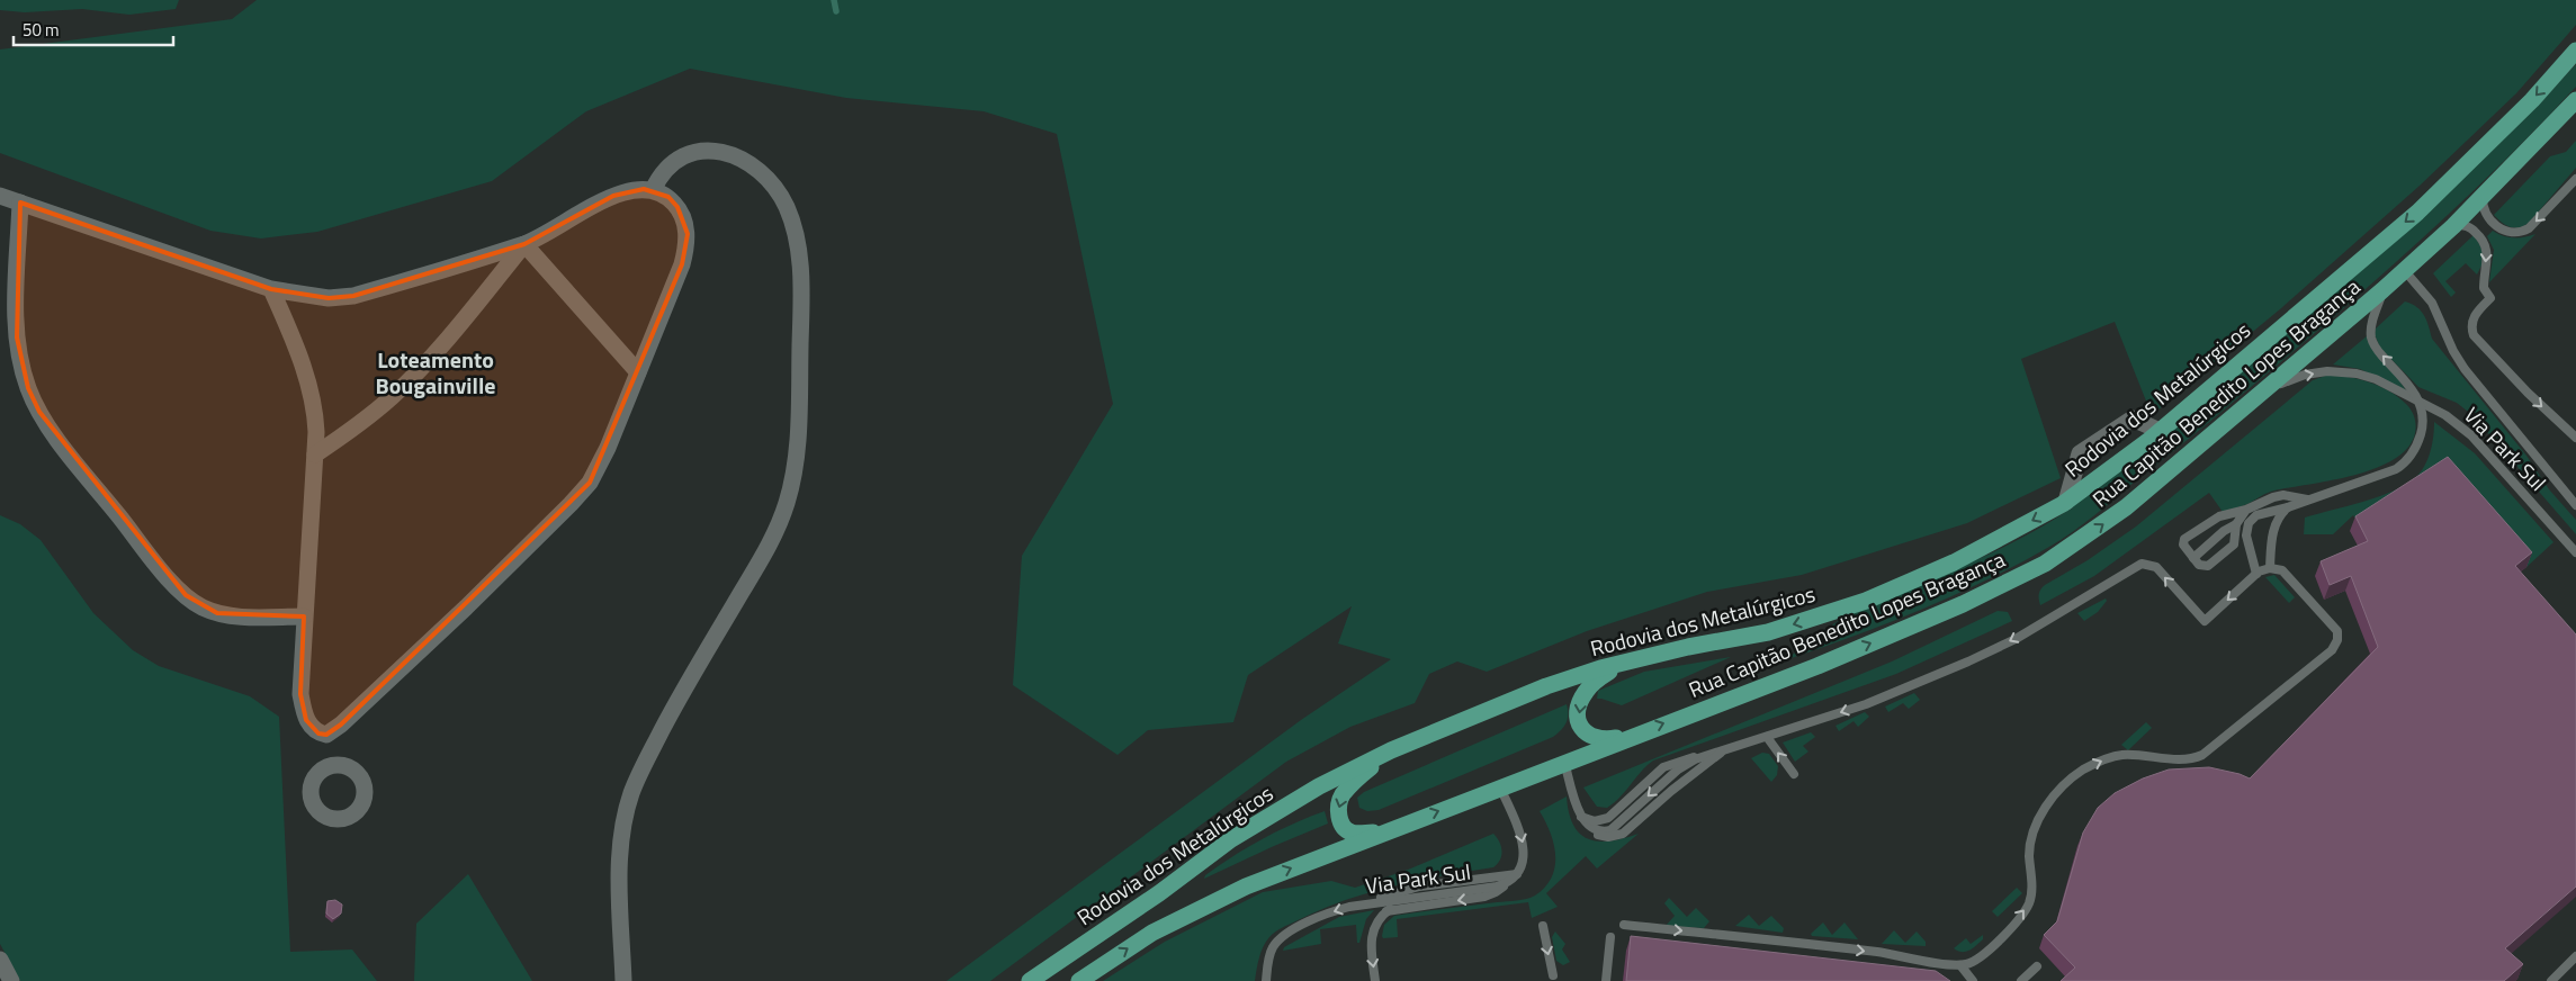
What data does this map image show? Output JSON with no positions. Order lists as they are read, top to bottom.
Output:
{
  "streets": {
    "main road": ["Rua Capitão Benedito Lopes Bragança", "Rodovia dos Metalúrgicos"],
    "lane": ["Via Park Sul"]
  },
  "crossings": [
    ["Rua Capitão Benedito Lopes Bragança", "Via Park Sul"]
  ],
  "one_way": ["Rua Capitão Benedito Lopes Bragança", "Rodovia dos Metalúrgicos"],
  "districts": ["Loteamento Bougainville"],
  "scale_bar": "50 m"
}
